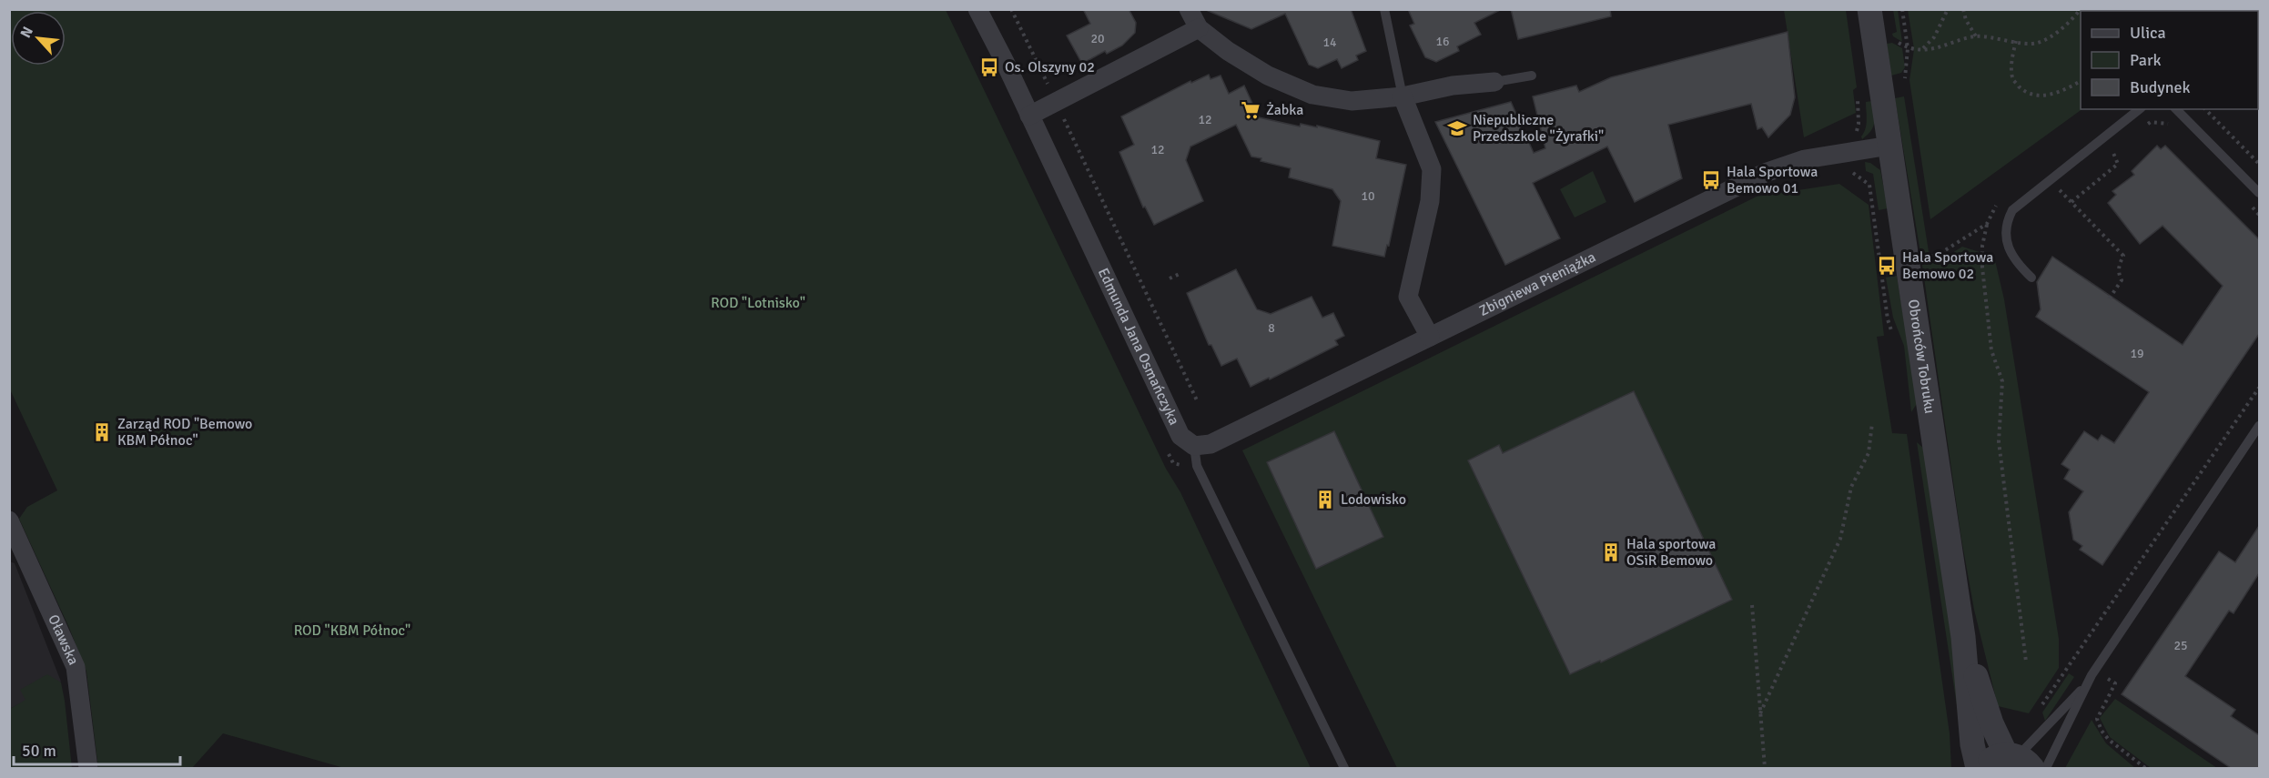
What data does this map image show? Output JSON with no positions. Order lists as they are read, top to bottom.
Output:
{
  "streets": {
    "street": [
      "Zbigniewa Pieniążka",
      "Edmunda Jana Osmańczyka",
      "Obrońców Tobruku",
      "Oławska"
    ]
  },
  "crossings": [
    ["Zbigniewa Pieniążka", "Edmunda Jana Osmańczyka"],
    ["Zbigniewa Pieniążka", "Obrońców Tobruku"]
  ],
  "parks": ["ROD \"Lotnisko\"", "ROD \"KBM Północ\""],
  "places": {
    "bus stop": ["Os. Olszyny 02", "Hala Sportowa Bemowo 01", "Hala Sportowa Bemowo 02"],
    "supermarket": ["Żabka"],
    "school or university": ["Niepubliczne Przedszkole \"Żyrafki\""],
    "building": ["Zarząd ROD \"Bemowo KBM Północ\"", "Lodowisko", "Hala sportowa OSiR Bemowo"]
  },
  "house_numbers": [
    "20",
    "16",
    "14",
    "12",
    "12",
    "10",
    "8",
    "19",
    "25"
  ],
  "legend": ["Ulica", "Park", "Budynek"],
  "scale_bar": "50 m",
  "north": "top left"
}
